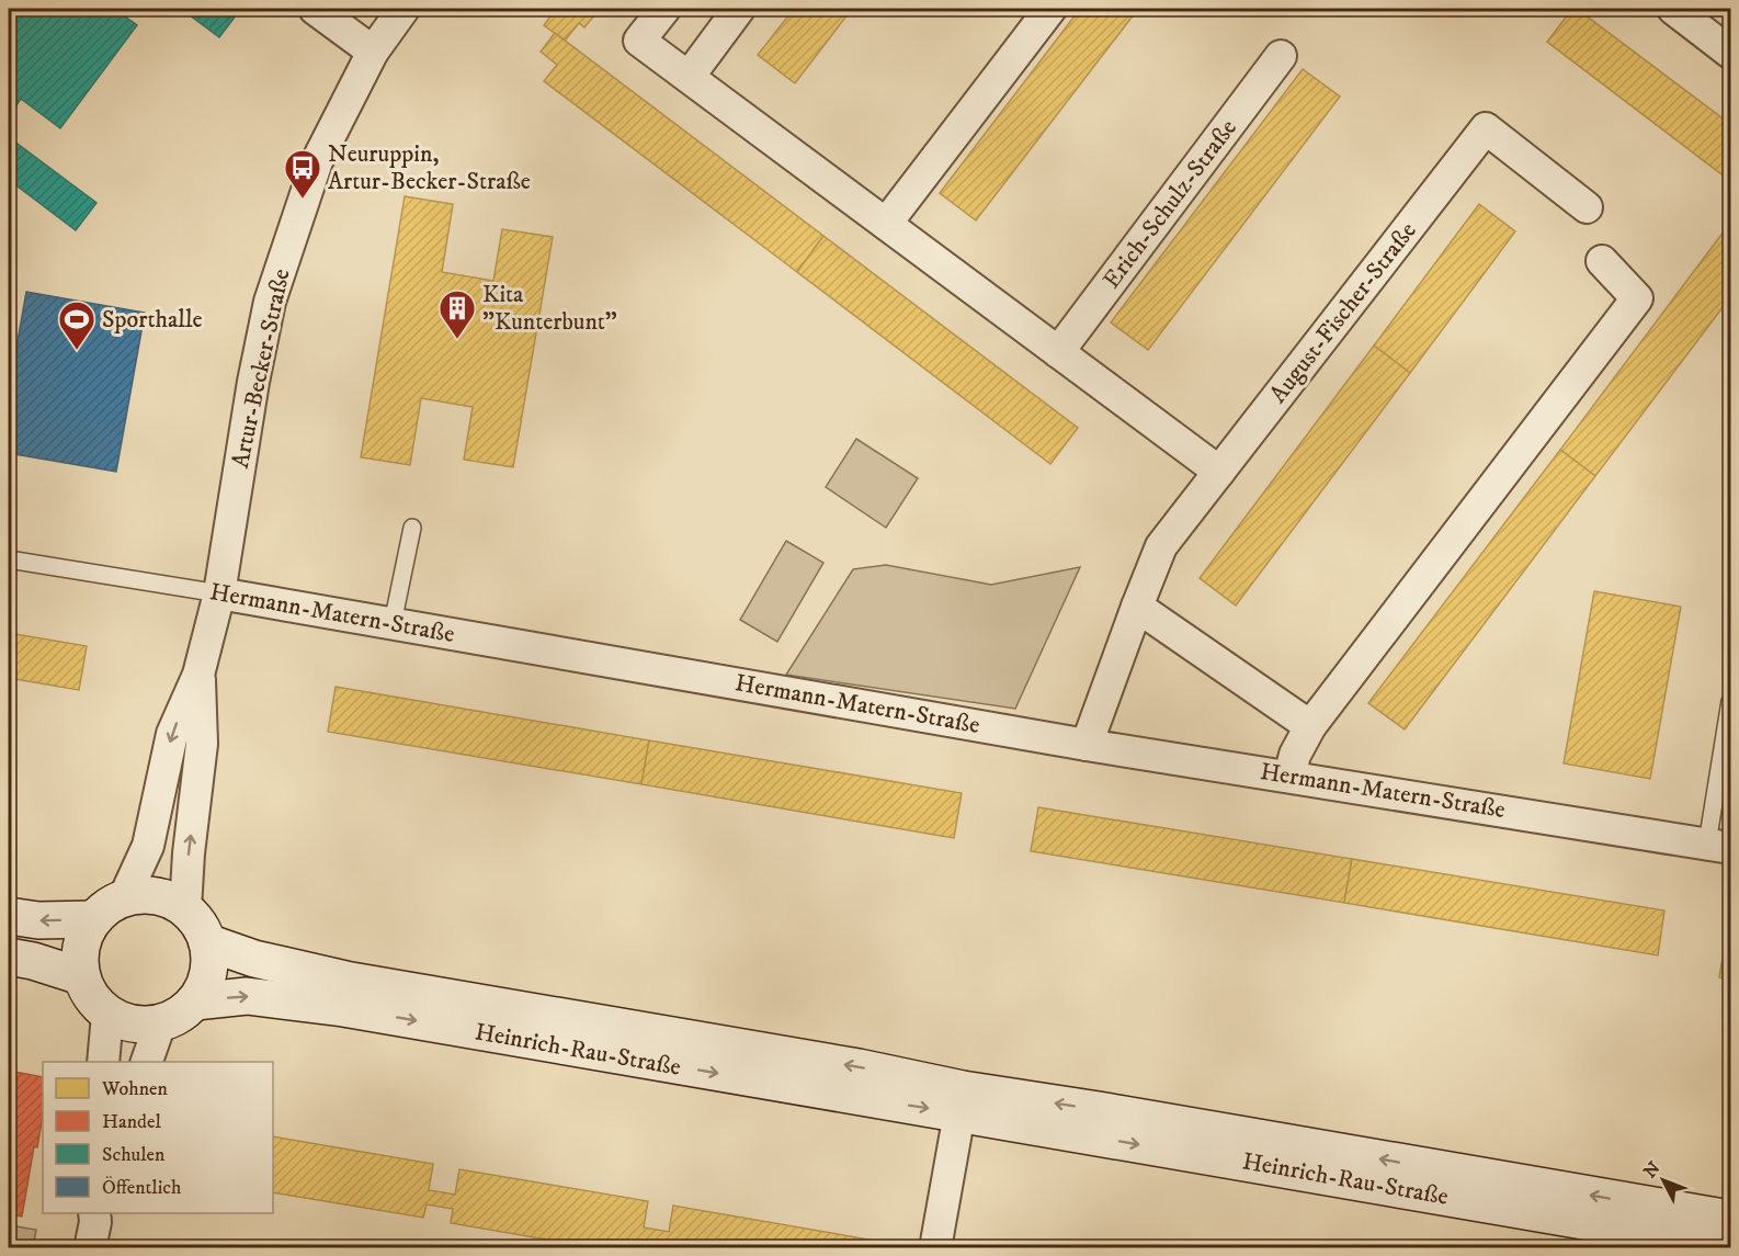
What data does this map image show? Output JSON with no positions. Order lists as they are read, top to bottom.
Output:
{
  "streets": {
    "main road": ["Heinrich-Rau-Straße"],
    "street": [
      "Erich-Schulz-Straße",
      "August-Fischer-Straße",
      "Artur-Becker-Straße",
      "Hermann-Matern-Straße"
    ]
  },
  "crossings": [
    ["August-Fischer-Straße", "Hermann-Matern-Straße"],
    ["Artur-Becker-Straße", "Hermann-Matern-Straße"],
    ["Artur-Becker-Straße", "Heinrich-Rau-Straße"]
  ],
  "places": {
    "bus stop": ["Neuruppin, Artur-Becker-Straße"],
    "building": ["Kita \"Kunterbunt\""],
    "sports": ["Sporthalle"]
  },
  "legend": [
    "Wohnen",
    "Handel",
    "Schulen",
    "Öffentlich"
  ],
  "north": "top left"
}
